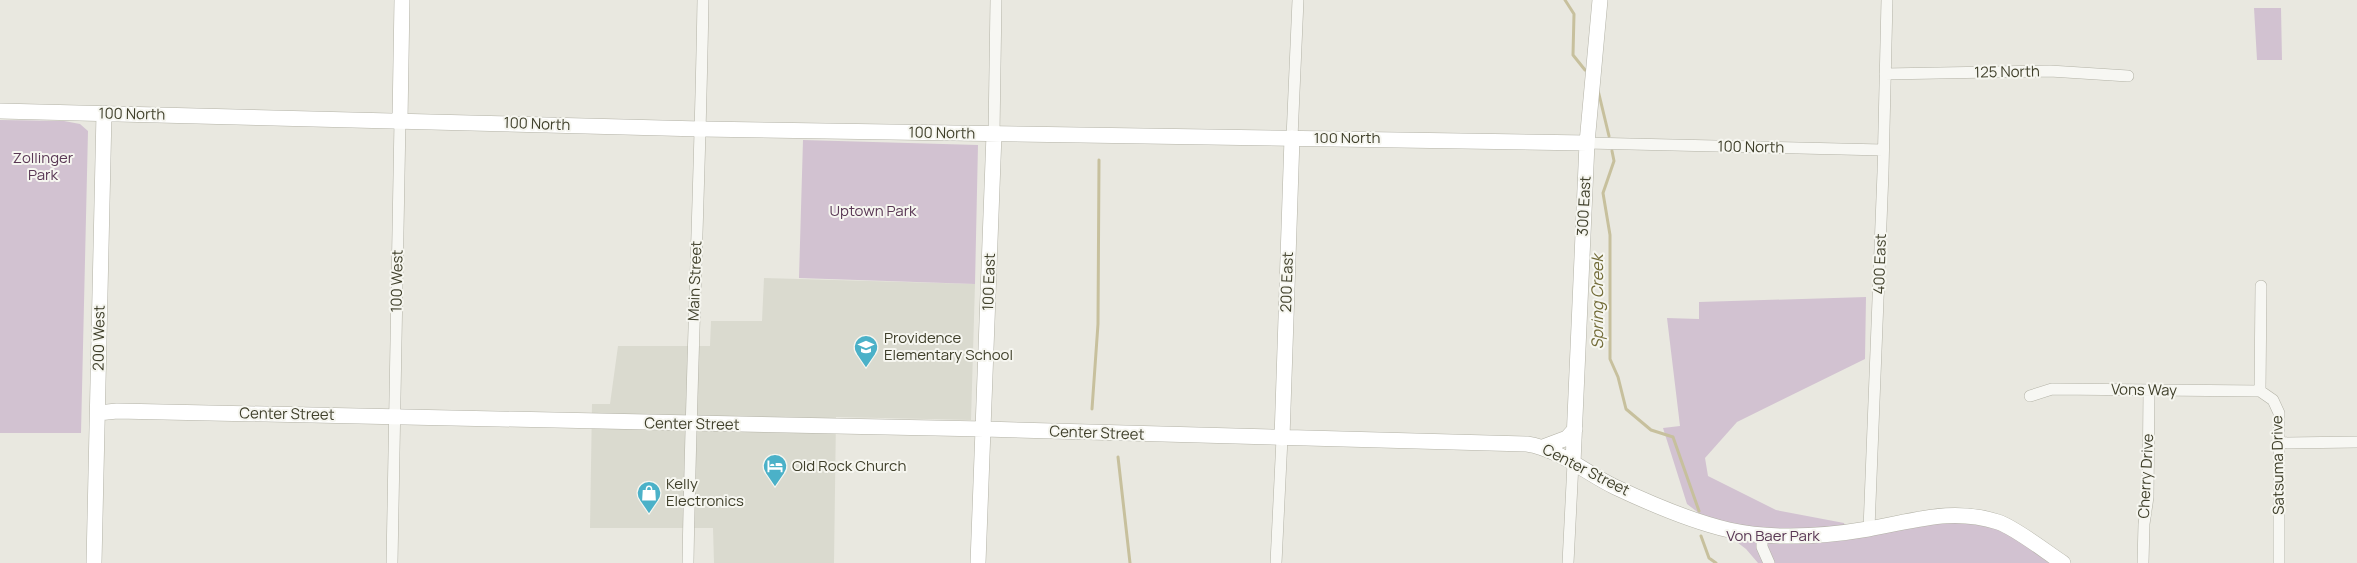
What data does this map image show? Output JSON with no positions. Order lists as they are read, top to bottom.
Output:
{
  "streets": {
    "street": [
      "125 North",
      "100 North",
      "300 East",
      "400 East",
      "100 West",
      "Main Street",
      "100 East",
      "200 East",
      "200 West",
      "Vons Way",
      "Center Street",
      "Satsuma Drive",
      "Cherry Drive"
    ]
  },
  "crossings": [
    ["125 North", "400 East"],
    ["100 North", "300 East"],
    ["100 North", "400 East"],
    ["100 North", "100 West"],
    ["100 North", "Main Street"],
    ["100 North", "100 East"],
    ["100 North", "200 East"],
    ["100 North", "200 West"],
    ["300 East", "Center Street"],
    ["400 East", "Center Street"],
    ["100 West", "Center Street"],
    ["Main Street", "Center Street"],
    ["100 East", "Center Street"],
    ["200 East", "Center Street"],
    ["200 West", "Center Street"],
    ["Vons Way", "Satsuma Drive"],
    ["Vons Way", "Cherry Drive"]
  ],
  "water": ["Spring Creek"],
  "parks": ["Zollinger Park", "Uptown Park", "Von Baer Park"],
  "places": {
    "school or university": ["Providence Elementary School"],
    "hotel": ["Old Rock Church"],
    "shop": ["Kelly Electronics"]
  }
}
